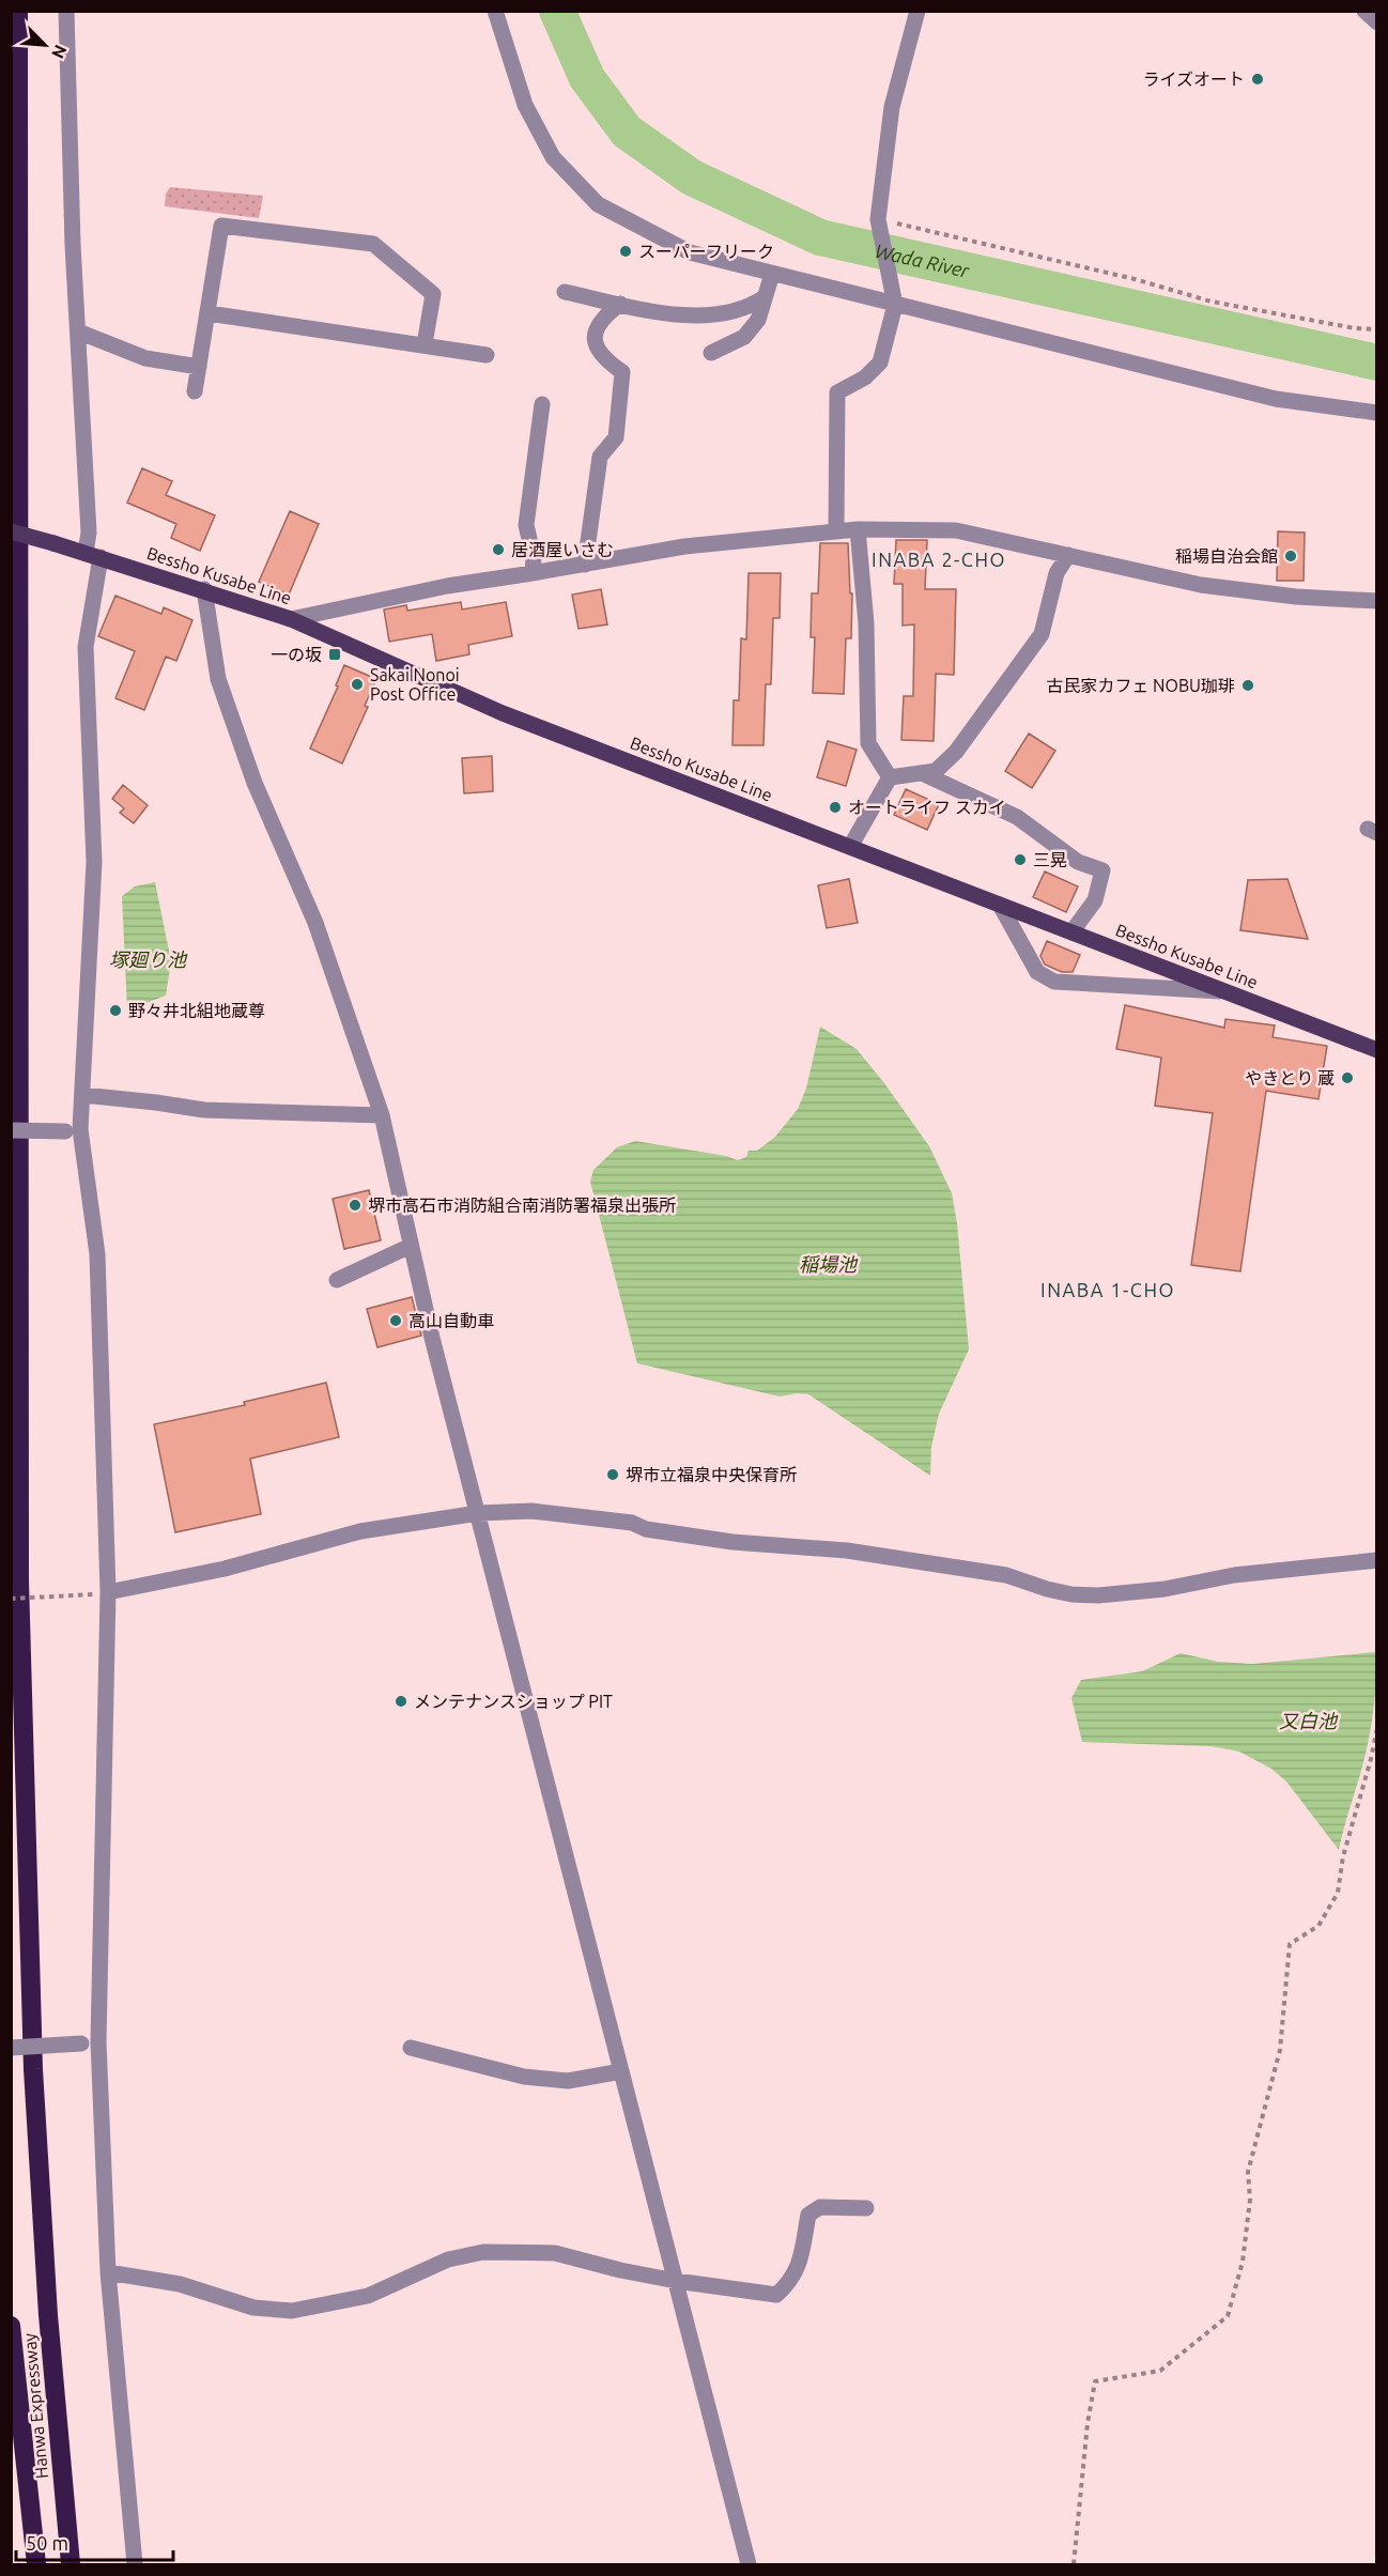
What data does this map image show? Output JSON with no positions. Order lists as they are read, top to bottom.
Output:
{
  "streets": {
    "highway": ["Hanwa Expressway"],
    "main road": ["Bessho Kusabe Line"]
  },
  "districts": ["INABA 2-CHO", "INABA 1-CHO"],
  "water": [
    "Wada River",
    "塚廻り池",
    "稲場池",
    "又白池"
  ],
  "places": {
    "other": [
      "ライズオート",
      "スーパーフリーク",
      "居酒屋いさむ",
      "稲場自治会館",
      "Sakai Nonoi Post Office",
      "古民家カフェ NOBU珈琲",
      "オートライフ スカイ",
      "三晃",
      "野々井北組地蔵尊",
      "やきとり 蔵",
      "堺市高石市消防組合南消防署福泉出張所",
      "高山自動車",
      "堺市立福泉中央保育所",
      "メンテナンスショップ PIT"
    ],
    "transit": ["一の坂"]
  },
  "scale_bar": "50 m",
  "north": "bottom right"
}
